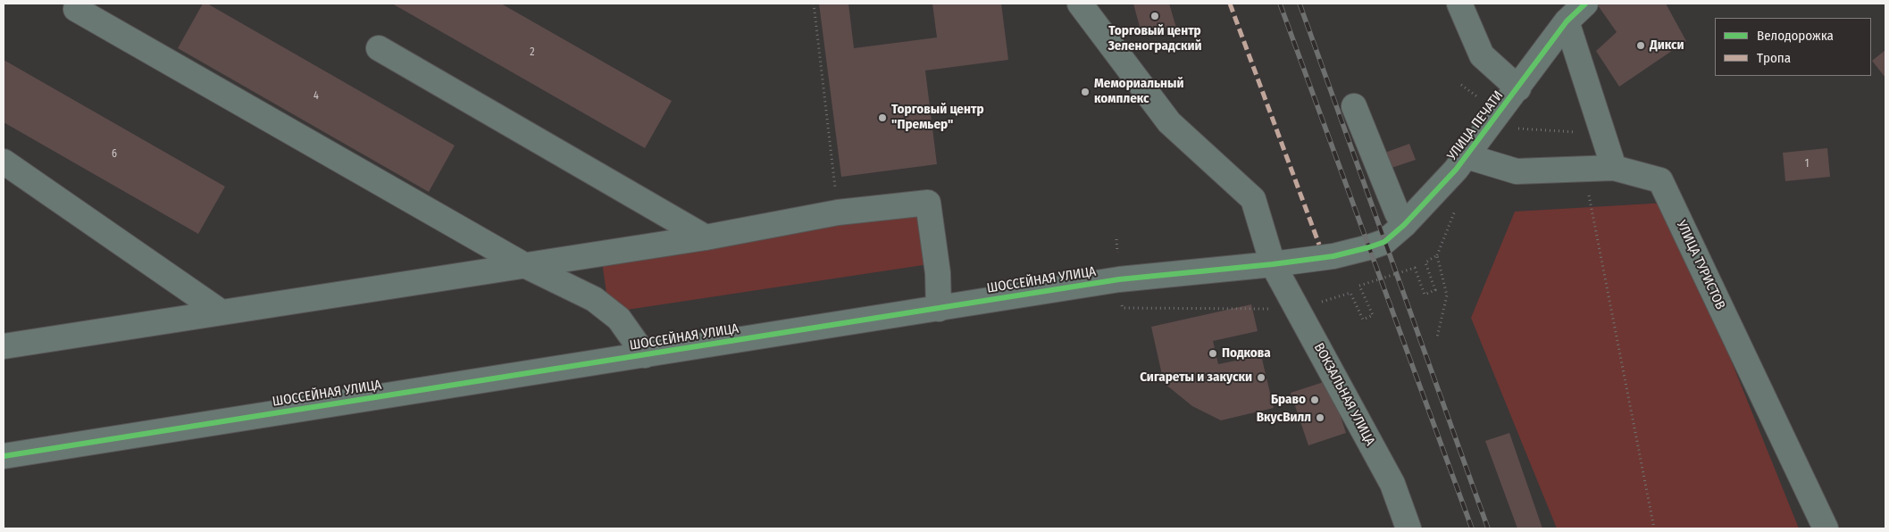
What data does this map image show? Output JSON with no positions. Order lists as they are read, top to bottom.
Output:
{
  "streets": {
    "street": [
      "УЛИЦА ПЕЧАТИ",
      "УЛИЦА ТУРИСТОВ",
      "ШОССЕЙНАЯ УЛИЦА",
      "ВОКЗАЛЬНАЯ УЛИЦА"
    ]
  },
  "crossings": [
    ["УЛИЦА ПЕЧАТИ", "УЛИЦА ТУРИСТОВ"],
    ["УЛИЦА ПЕЧАТИ", "ШОССЕЙНАЯ УЛИЦА"],
    ["ШОССЕЙНАЯ УЛИЦА", "ВОКЗАЛЬНАЯ УЛИЦА"]
  ],
  "places": [
    "Торговый центр Зеленоградский",
    "Дикси",
    "Мемориальный комплекс",
    "Торговый центр \"Премьер\"",
    "Подкова",
    "Сигареты и закуски",
    "Браво",
    "ВкусВилл"
  ],
  "house_numbers": [
    "2",
    "4",
    "6",
    "1"
  ],
  "legend": ["Велодорожка", "Тропа"]
}
